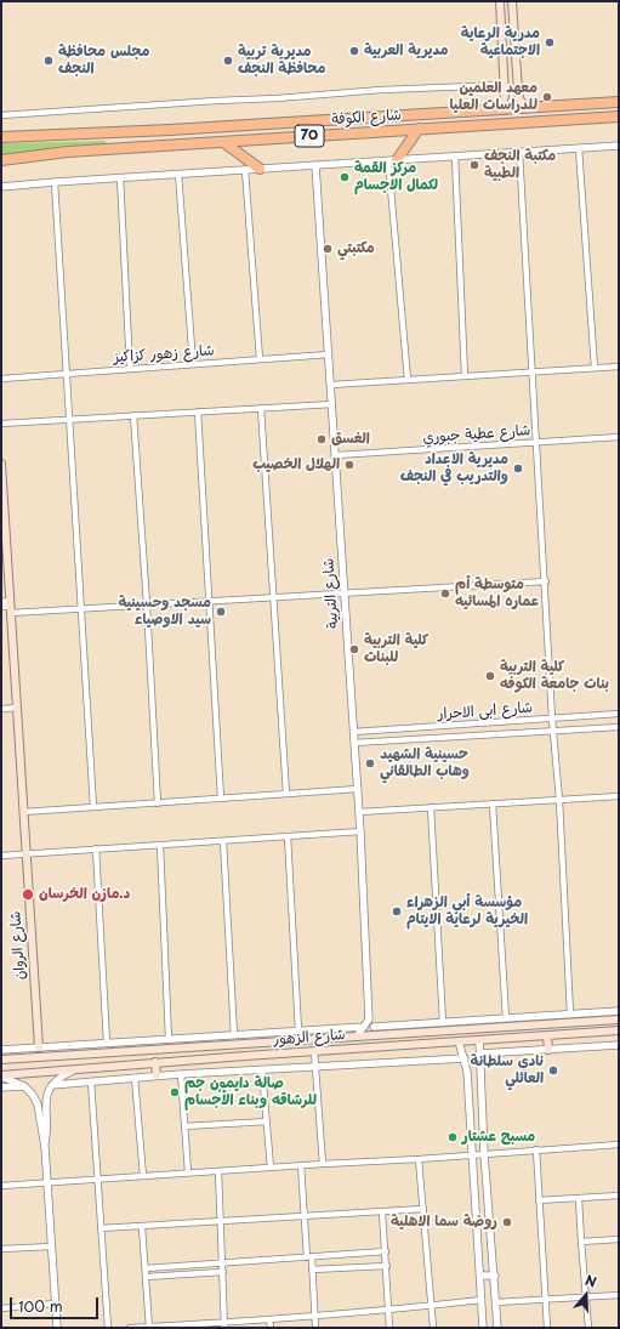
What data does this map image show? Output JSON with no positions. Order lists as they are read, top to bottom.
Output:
{
  "streets": {
    "highway": ["شارع الكوفة", "70"],
    "main road": ["شارع الروان", "شارع الزهور"],
    "street": [
      "شارع زهور كزاكيز",
      "شارع عطية جبوري",
      "شارع التربية",
      "شارع ابی الاحرار"
    ]
  },
  "crossings": [
    ["شارع زهور كزاكيز", "شارع التربية"],
    ["شارع عطية جبوري", "شارع التربية"],
    ["شارع التربية", "شارع ابی الاحرار"]
  ],
  "places": [
    "مدرية الرعاية الاجتماعية",
    "مديرية العربية",
    "مجلس محافظة النجف",
    "مديرية تربية محافظة النجف",
    "معهد العلمين للدراسات العليا",
    "مكتبة النجف الطبية",
    "مركز القمة لكمال الاجسام",
    "مكتبتي",
    "الغسق",
    "الهلال الخصيب",
    "مديرية الاعداد والتدريب في النجف",
    "متوسطة أم عماره المسائيه",
    "مسجد وحسينية سيد الاوصياء",
    "كلية التربية للبنات",
    "كلية التربية بنات جامعة الكوفه",
    "حسينية الشهيد وهاب الطالقاني",
    "د.مازن الخرسان",
    "مؤسسة أبي الزهراء الخيرية لرعاية الايتام",
    "نادي سلطانة العائلي",
    "صالة دايمون جم للرشاقه وبناء الأجسام",
    "مسبح عشتار",
    "روضة سما الاهلية"
  ],
  "scale_bar": "100 m",
  "north": "top"
}
